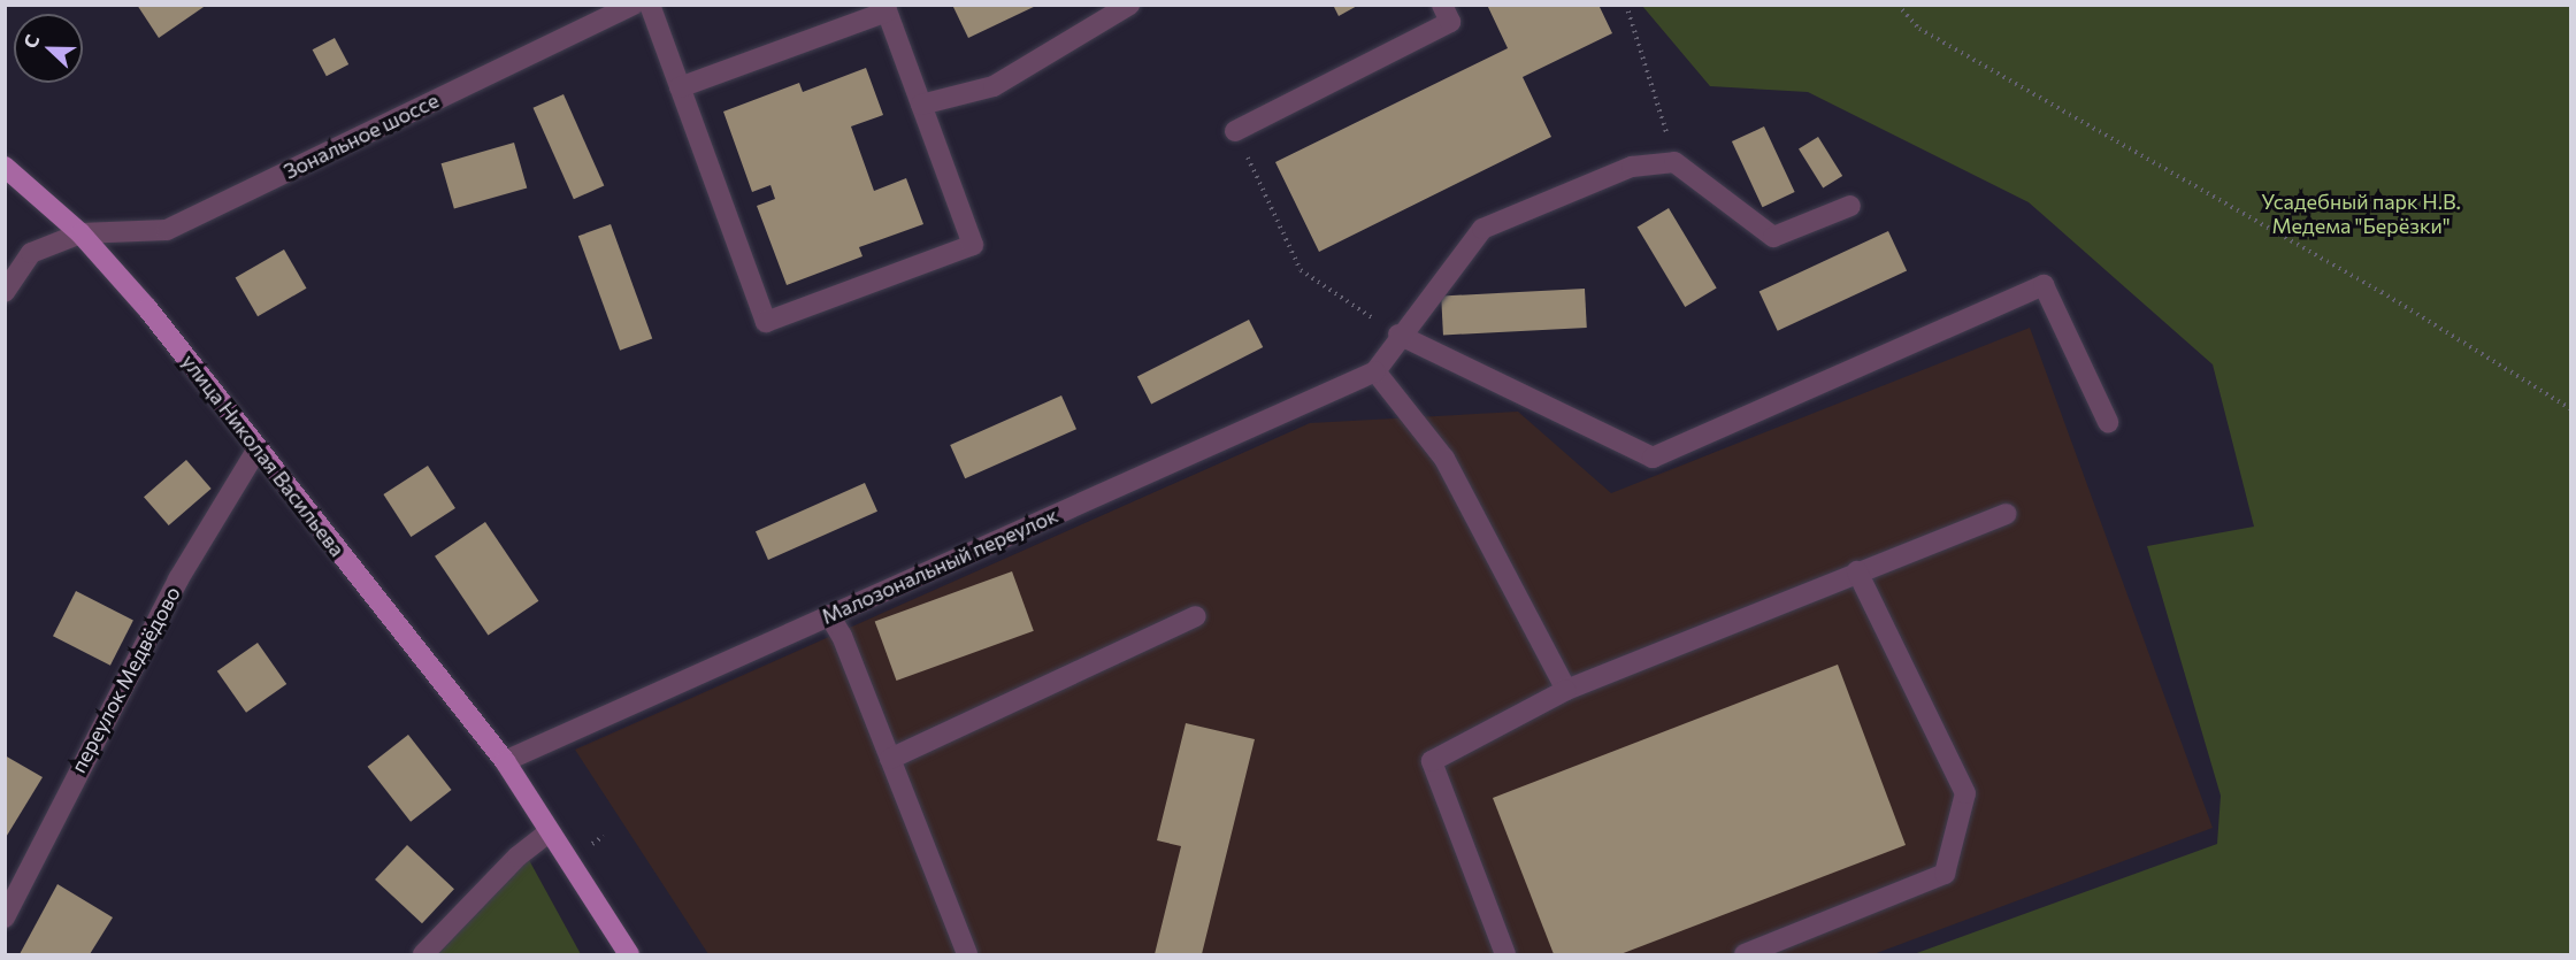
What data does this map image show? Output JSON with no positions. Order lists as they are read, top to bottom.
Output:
{
  "streets": {
    "main road": ["улица Николая Васильева"],
    "street": ["Зональное шоссе", "Малозональный переулок", "переулок Медвёдово"]
  },
  "crossings": [
    ["Зональное шоссе", "улица Николая Васильева"],
    ["улица Николая Васильева", "Малозональный переулок"],
    ["улица Николая Васильева", "переулок Медвёдово"]
  ],
  "parks": ["Усадебный парк Н.В. Медема \"Берёзки\""],
  "north": "left"
}
